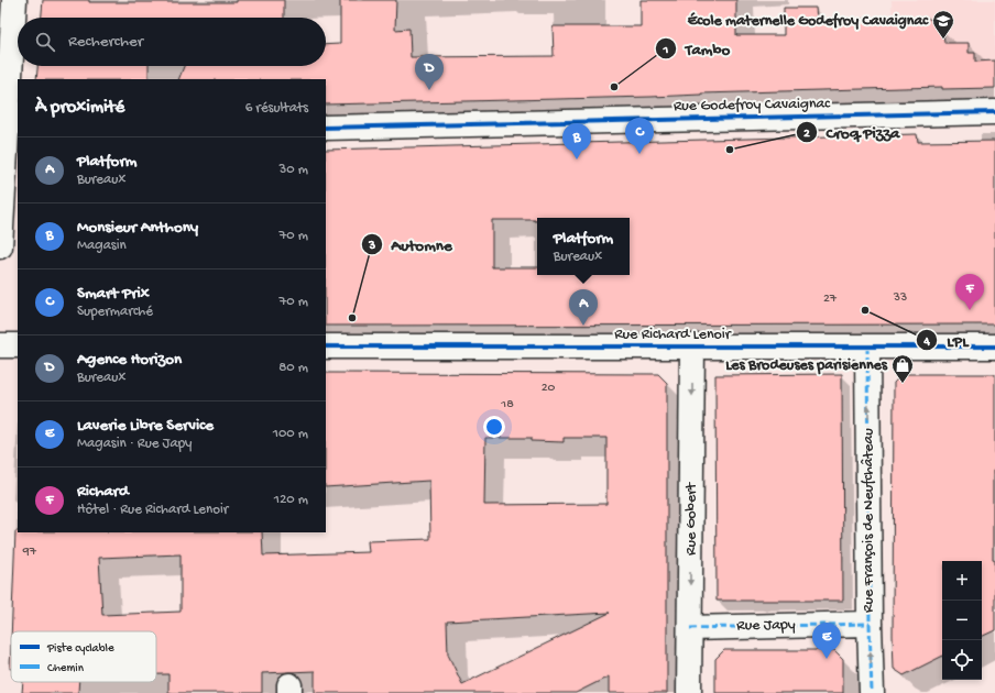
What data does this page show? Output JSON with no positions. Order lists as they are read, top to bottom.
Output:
{
  "streets": {
    "street": [
      "Rue Godefroy Cavaignac",
      "Rue Richard Lenoir",
      "Rue Gobert",
      "Rue François de Neufchâteau",
      "Rue Japy"
    ]
  },
  "crossings": [
    ["Rue Richard Lenoir", "Rue Gobert"],
    ["Rue Richard Lenoir", "Rue François de Neufchâteau"],
    ["Rue Gobert", "Rue Japy"],
    ["Rue François de Neufchâteau", "Rue Japy"]
  ],
  "one_way": ["Rue Gobert", "Rue François de Neufchâteau"],
  "places": {
    "school or university": ["École maternelle Godefroy Cavaignac"],
    "other": [
      "Tambo",
      "Croq Pizza",
      "LPL",
      "Automne"
    ],
    "shop": ["Les Brodeuses parisiennes"]
  },
  "house_numbers": [
    "33",
    "27",
    "20",
    "18",
    "97"
  ],
  "legend": ["Piste cyclable", "Chemin"],
  "page": {
    "search": "Rechercher",
    "pins": [
      "D",
      "C",
      "B",
      "F",
      "A",
      "E"
    ],
    "heading": ["À proximité", "6 résultats"],
    "list": [
      {
        "mark": "A",
        "name": "Platform",
        "note": "Bureaux",
        "value": "30 m"
      },
      {
        "mark": "B",
        "name": "Monsieur Anthony",
        "note": "Magasin",
        "value": "70 m"
      },
      {
        "mark": "C",
        "name": "Smart Prix",
        "note": "Supermarché",
        "value": "70 m"
      },
      {
        "mark": "D",
        "name": "Agence Horizon",
        "note": "Bureaux",
        "value": "80 m"
      },
      {
        "mark": "E",
        "name": "Laverie Libre Service",
        "note": "Magasin · Rue Japy",
        "value": "100 m"
      },
      {
        "mark": "F",
        "name": "Richard",
        "note": "Hôtel · Rue Richard Lenoir",
        "value": "120 m"
      }
    ],
    "popup": ["Platform", "Bureaux"],
    "map_buttons": ["+", "−"]
  }
}
